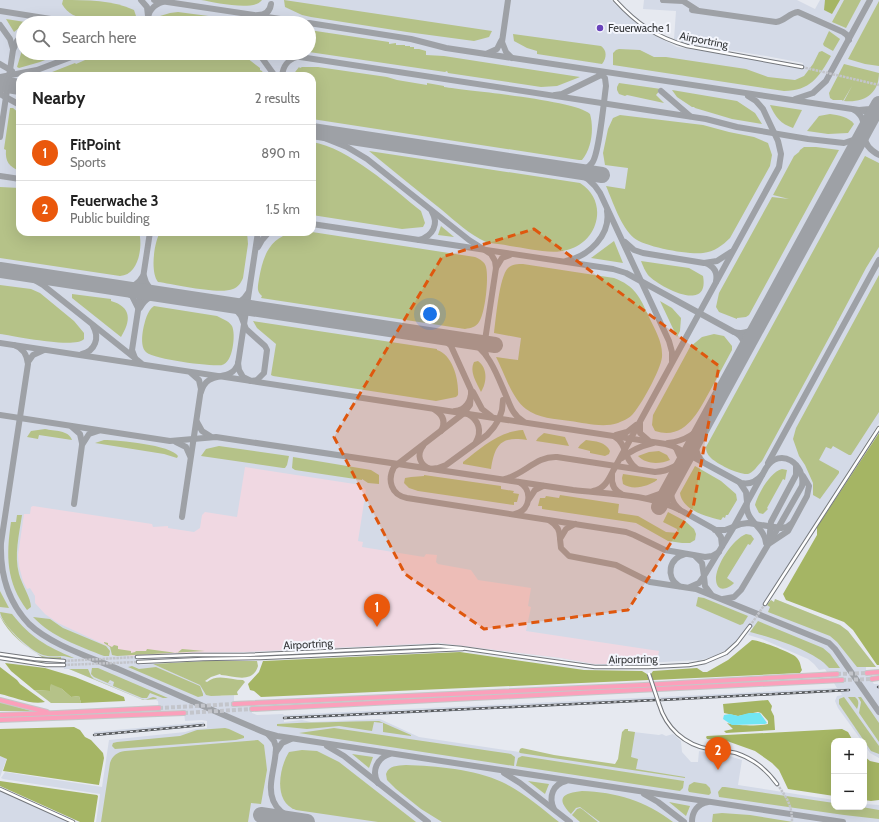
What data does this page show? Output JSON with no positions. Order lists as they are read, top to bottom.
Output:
{
  "streets": {
    "street": ["Airportring"]
  },
  "places": ["Feuerwache 1"],
  "page": {
    "search": "Search here",
    "heading": ["Nearby", "2 results"],
    "list": [
      {
        "mark": "1",
        "name": "FitPoint",
        "note": "Sports",
        "value": "890 m"
      },
      {
        "mark": "2",
        "name": "Feuerwache 3",
        "note": "Public building",
        "value": "1.5 km"
      }
    ],
    "pins": ["1", "2"],
    "map_buttons": ["+", "−"]
  }
}
